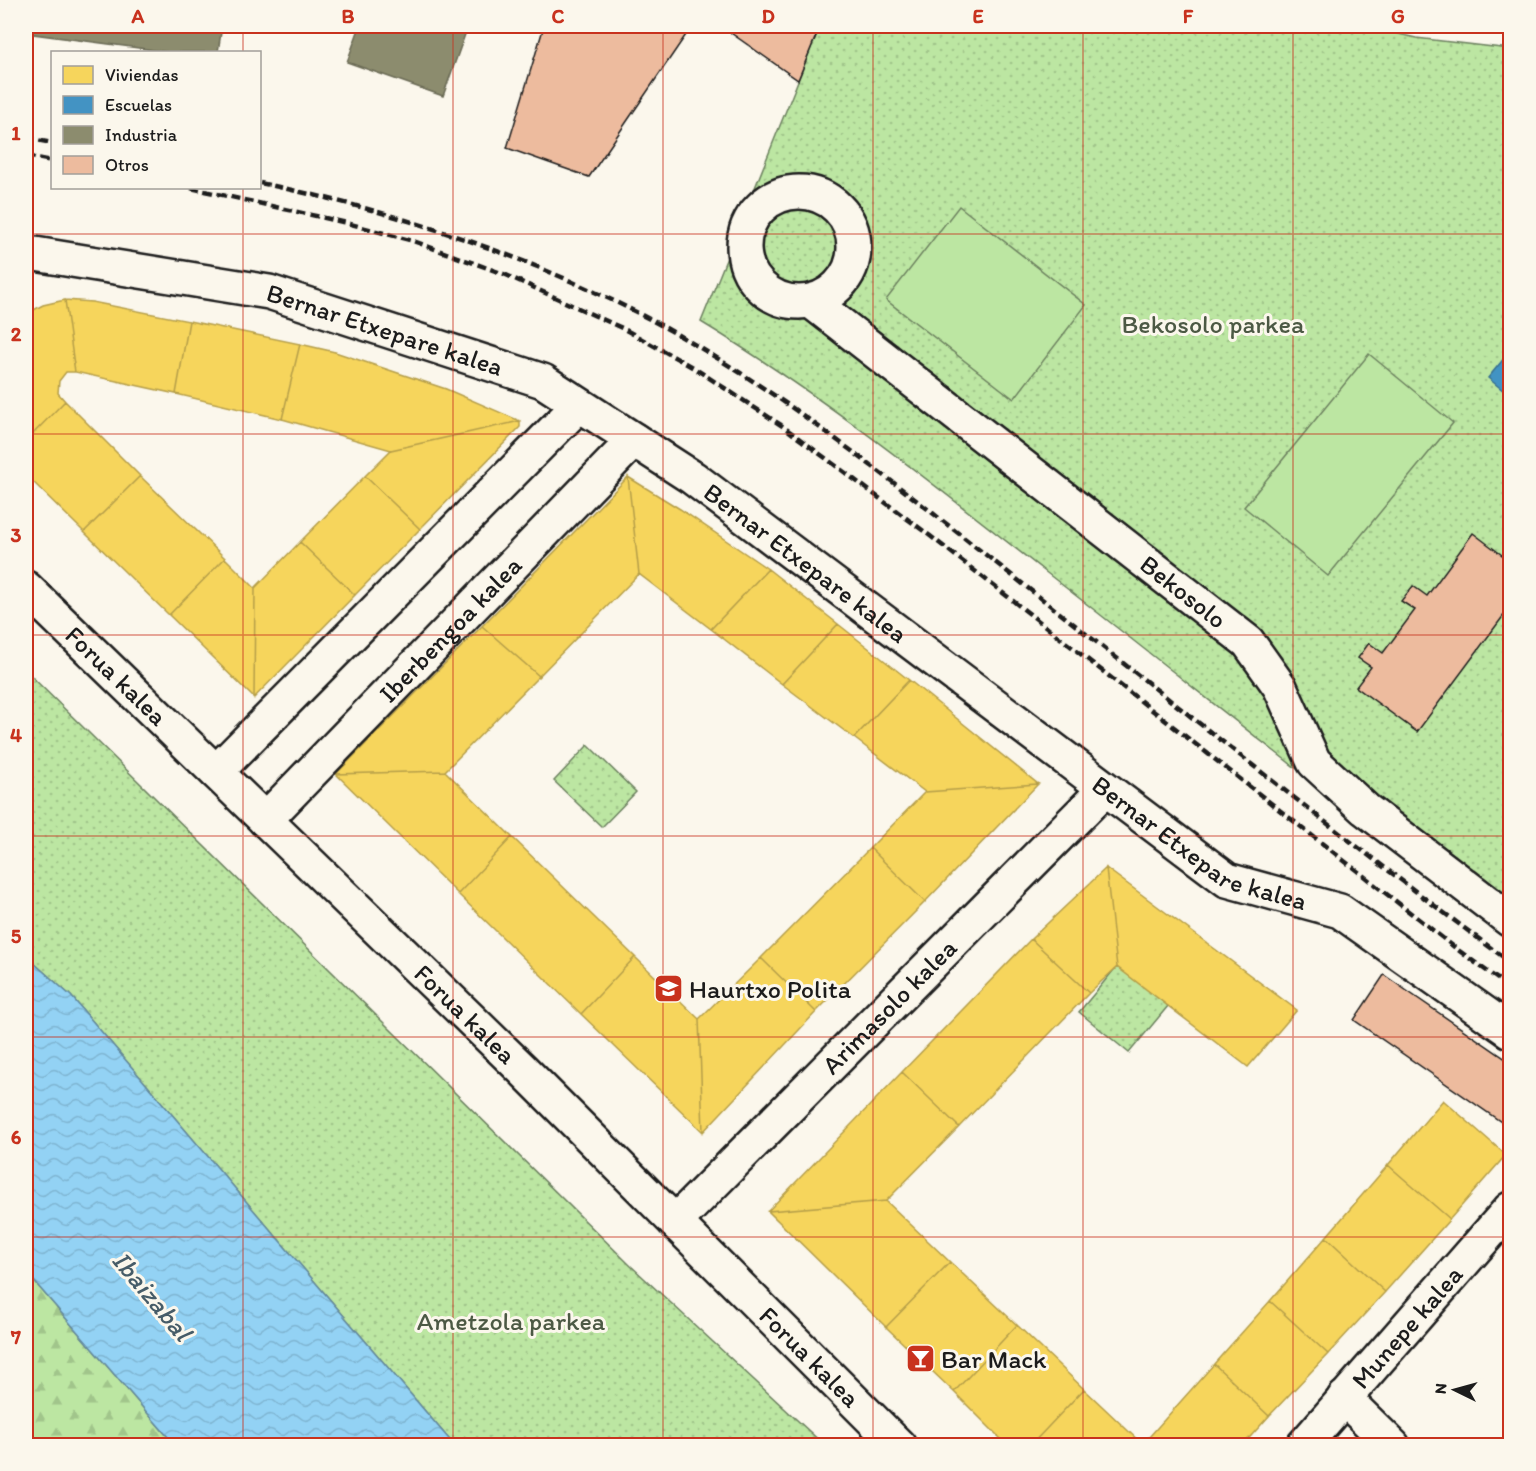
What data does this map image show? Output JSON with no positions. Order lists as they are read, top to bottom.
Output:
{
  "streets": {
    "street": [
      "Bernar Etxepare kalea",
      "Bekosolo",
      "Iberbengoa kalea",
      "Forua kalea",
      "Arimasolo kalea",
      "Munepe kalea"
    ]
  },
  "crossings": [
    ["Bernar Etxepare kalea", "Iberbengoa kalea"],
    ["Bernar Etxepare kalea", "Arimasolo kalea"],
    ["Iberbengoa kalea", "Forua kalea"],
    ["Forua kalea", "Arimasolo kalea"]
  ],
  "water": ["Ibaizabal"],
  "parks": ["Bekosolo parkea", "Ametzola parkea"],
  "places": {
    "school or university": ["Haurtxo Polita"],
    "bar": ["Bar Mack"]
  },
  "legend": [
    "Viviendas",
    "Escuelas",
    "Industria",
    "Otros"
  ],
  "north": "left",
  "grid": {
    "columns": [
      "A",
      "B",
      "C",
      "D",
      "E",
      "F",
      "G"
    ],
    "rows": [
      "1",
      "2",
      "3",
      "4",
      "5",
      "6",
      "7"
    ]
  }
}
